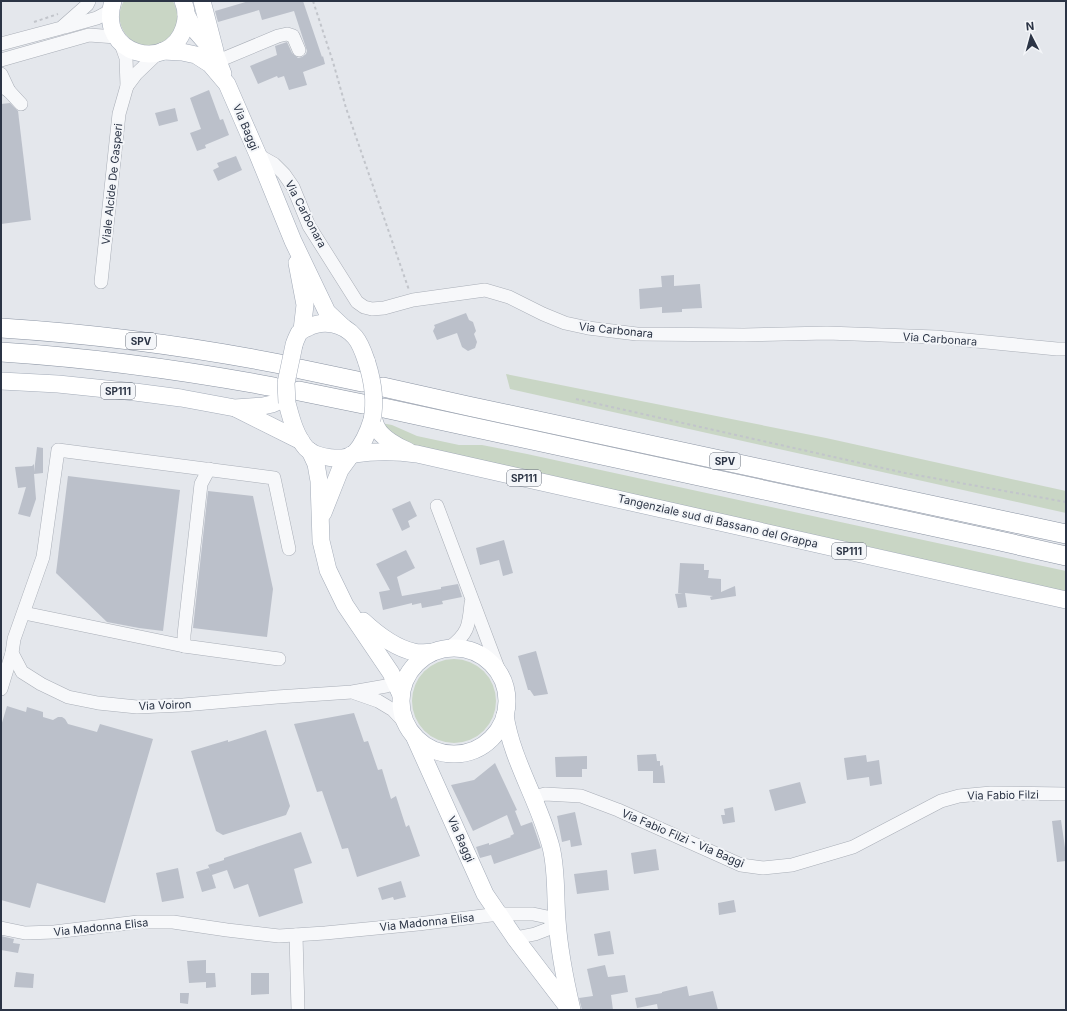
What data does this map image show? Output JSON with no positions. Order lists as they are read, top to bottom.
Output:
{
  "streets": {
    "highway": ["SPV"],
    "main road": [
      "Via Baggi",
      "Viale Alcide De Gasperi",
      "SP111",
      "Tangenziale sud di Bassano del Grappa"
    ],
    "street": [
      "Via Carbonara",
      "Via Voiron",
      "Via Fabio Filzi",
      "Via Fabio Filzi - Via Baggi",
      "Via Madonna Elisa"
    ]
  },
  "crossings": [
    ["Via Baggi", "Viale Alcide De Gasperi"],
    ["Via Baggi", "Via Carbonara"],
    ["Via Baggi", "Tangenziale sud di Bassano del Grappa"],
    ["Via Baggi", "Via Voiron"],
    ["Via Baggi", "Via Fabio Filzi - Via Baggi"],
    ["Via Baggi", "Via Madonna Elisa"],
    ["SPV", "Tangenziale sud di Bassano del Grappa"],
    ["Via Fabio Filzi", "Via Fabio Filzi - Via Baggi"]
  ],
  "north": "top"
}
